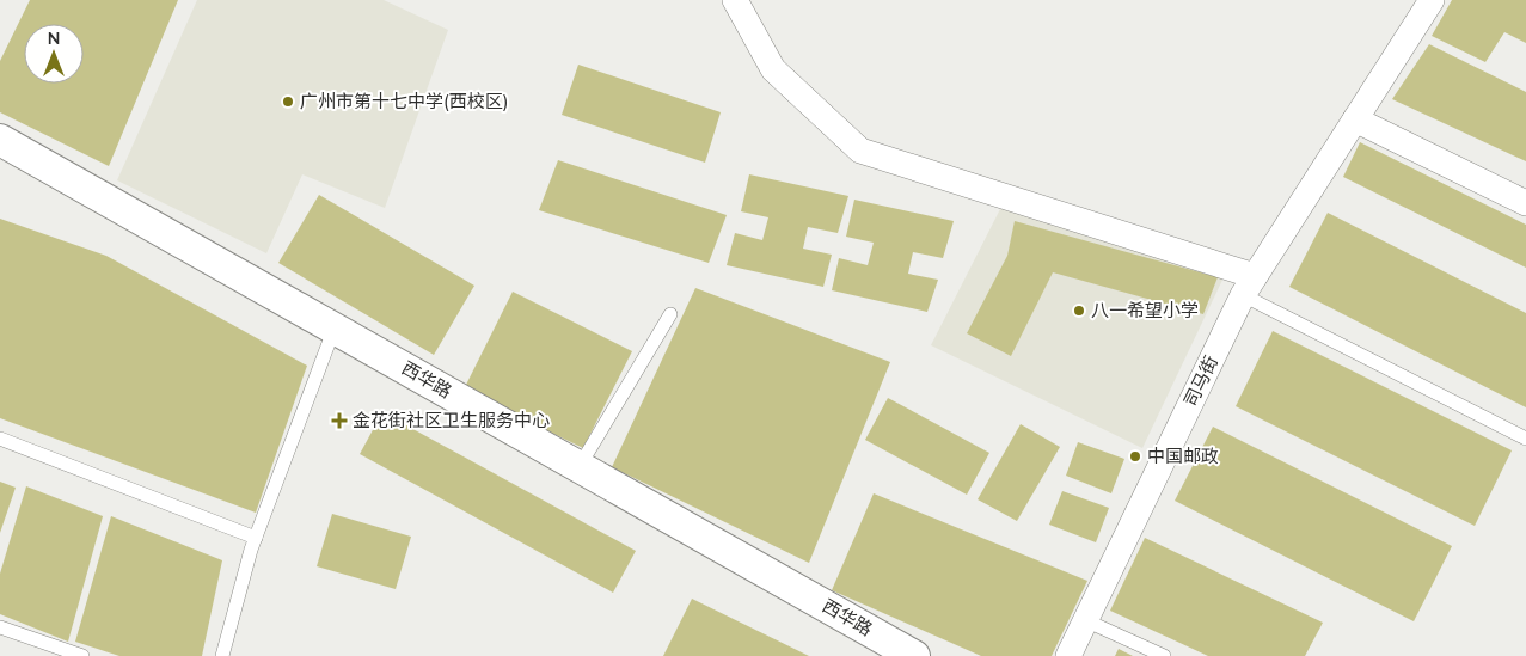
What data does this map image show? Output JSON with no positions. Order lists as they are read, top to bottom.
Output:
{
  "streets": {
    "street": ["西华路", "司马街"]
  },
  "places": {
    "other": ["广州市第十七中学(西校区)", "八一希望小学", "中国邮政"],
    "health": ["金花街社区卫生服务中心"]
  },
  "north": "top"
}
